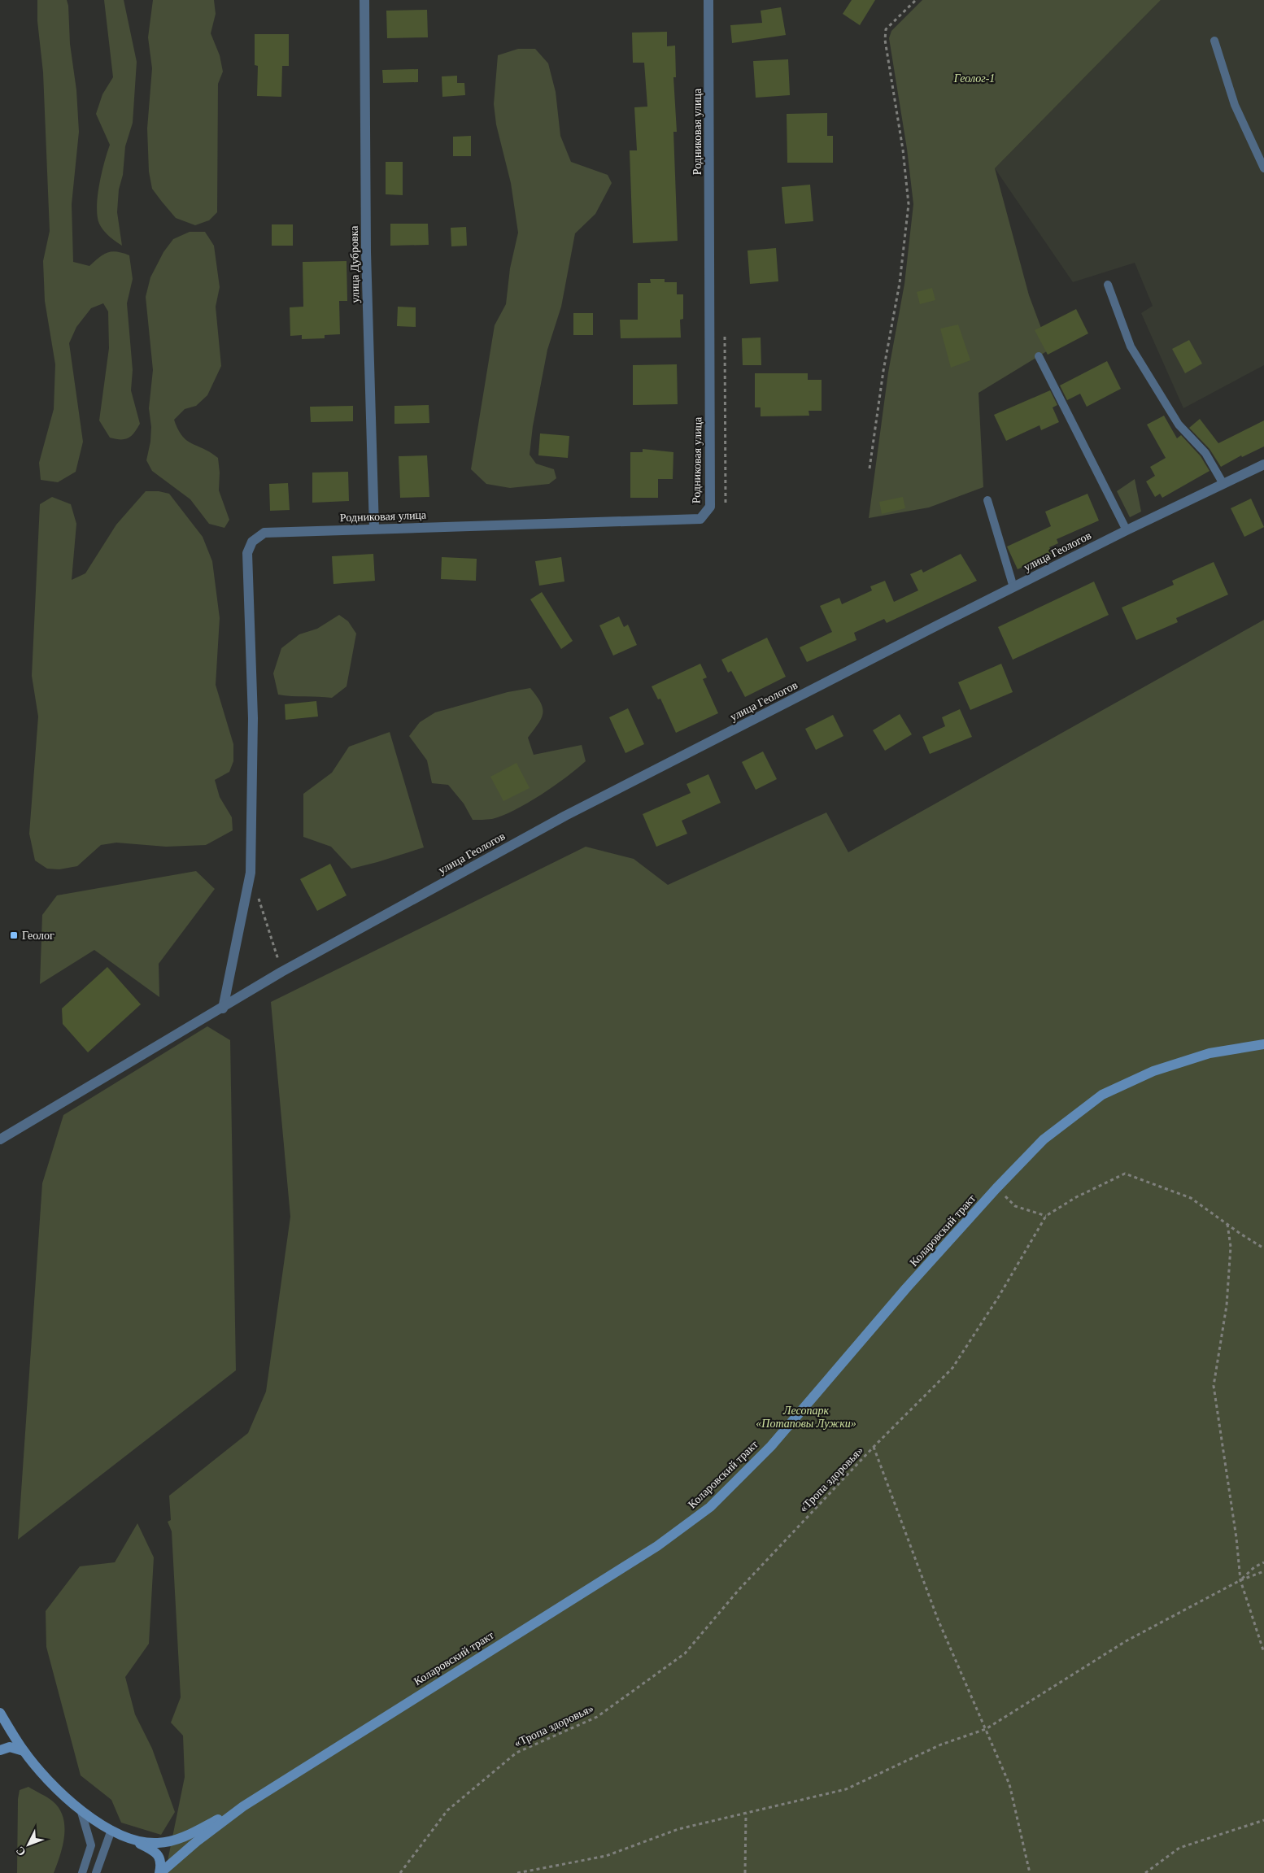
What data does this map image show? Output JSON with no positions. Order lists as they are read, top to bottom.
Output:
{
  "streets": {
    "street": [
      "Родниковая улица",
      "улица Дубровка",
      "улица Геологов",
      "Коларовский тракт"
    ],
    "path": ["«Тропа здоровья»"]
  },
  "crossings": [
    ["Родниковая улица", "улица Дубровка"],
    ["Родниковая улица", "улица Геологов"]
  ],
  "parks": ["Геолог-1", "Лесопарк «Потаповы Лужки»"],
  "places": {
    "transit": ["Геолог"]
  },
  "north": "bottom left"
}
